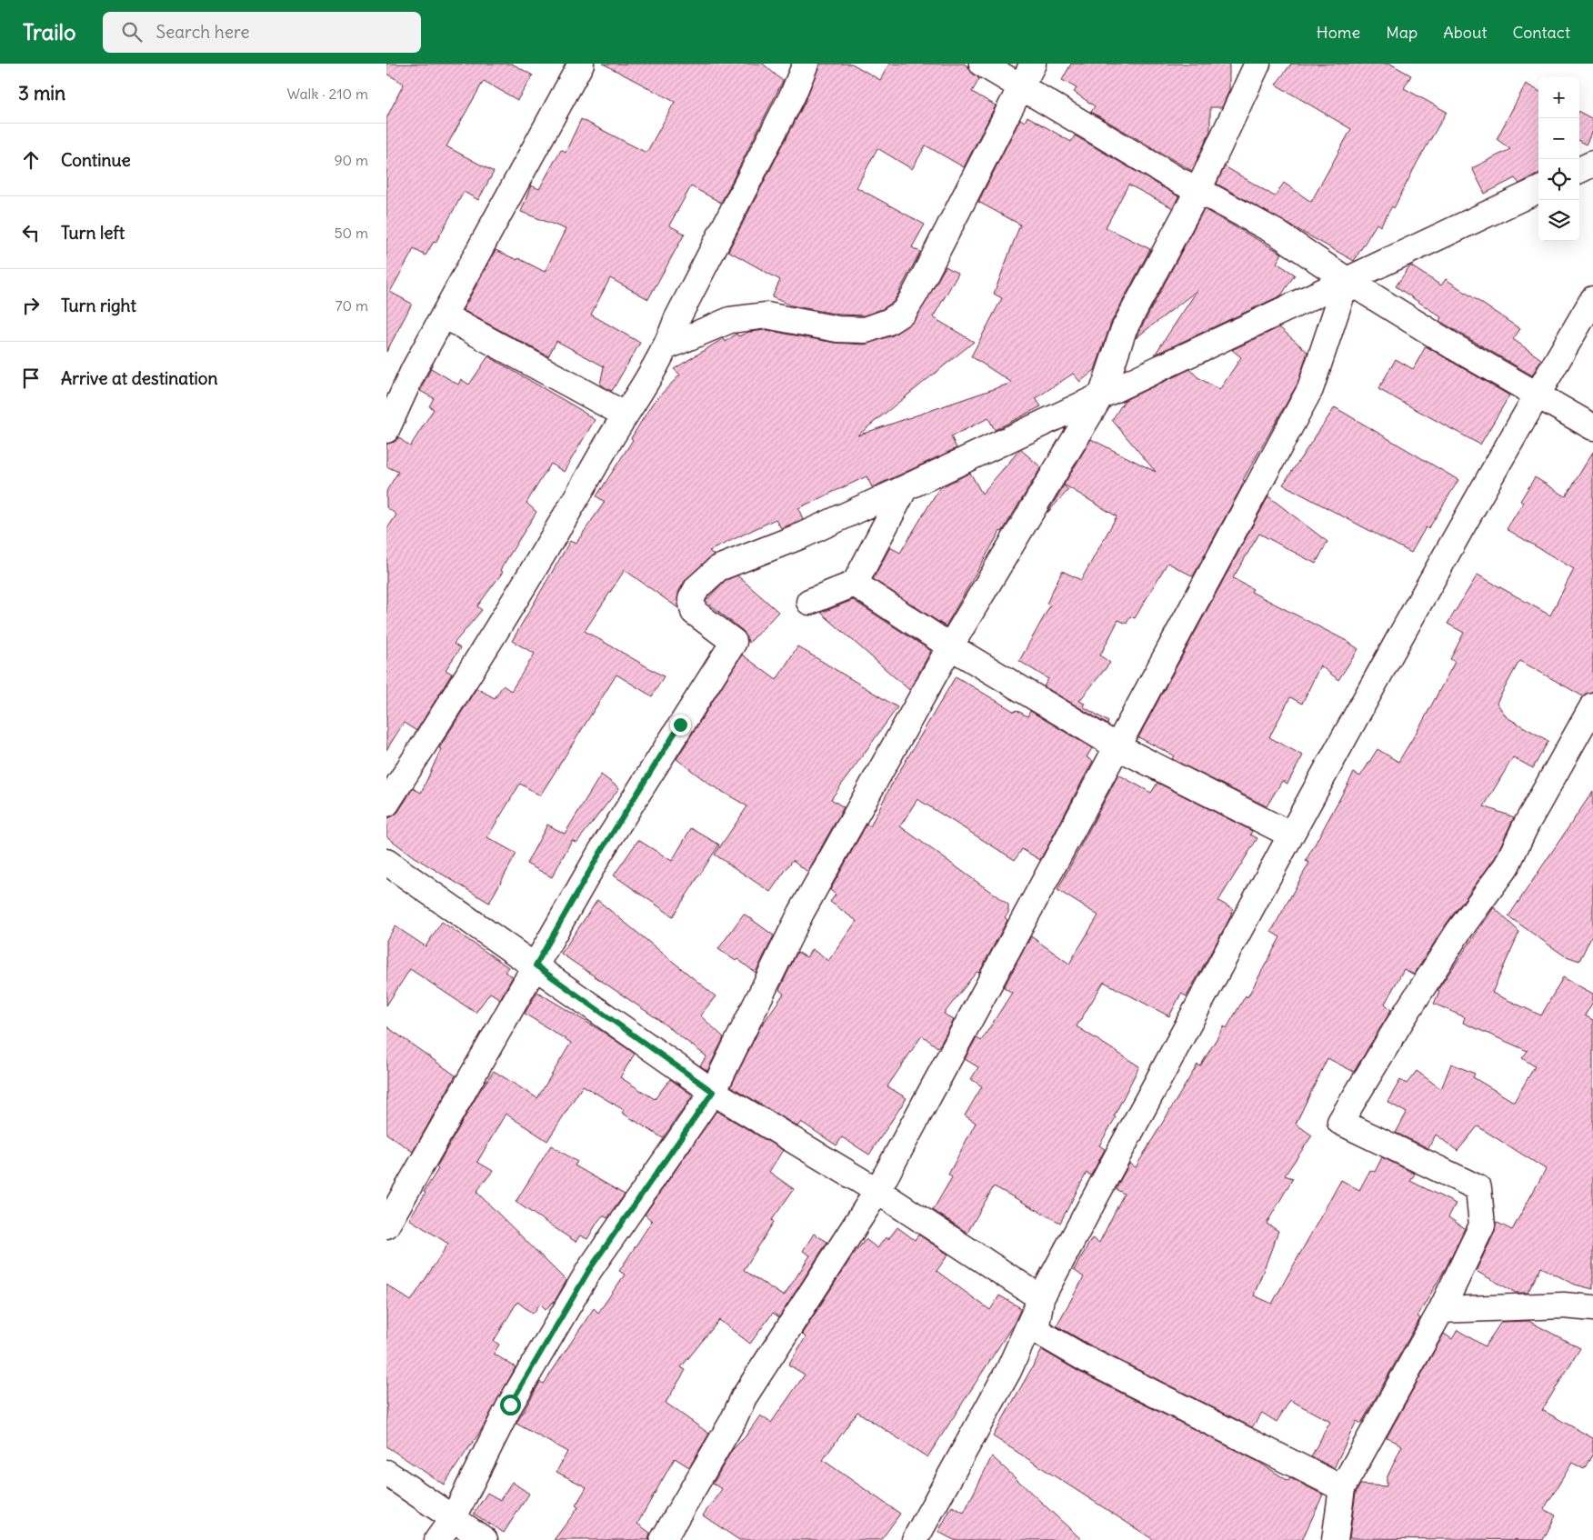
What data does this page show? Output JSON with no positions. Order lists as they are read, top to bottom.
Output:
{
  "page": {
    "header": "Trailo",
    "search": "Search here",
    "nav": [
      "Home",
      "Map",
      "About",
      "Contact"
    ],
    "heading": ["3 min", "Walk · 210 m"],
    "map_buttons": ["+", "−"],
    "list": [
      ["Continue", "90 m"],
      ["Turn left", "50 m"],
      ["Turn right", "70 m"],
      "Arrive at destination"
    ]
  }
}
